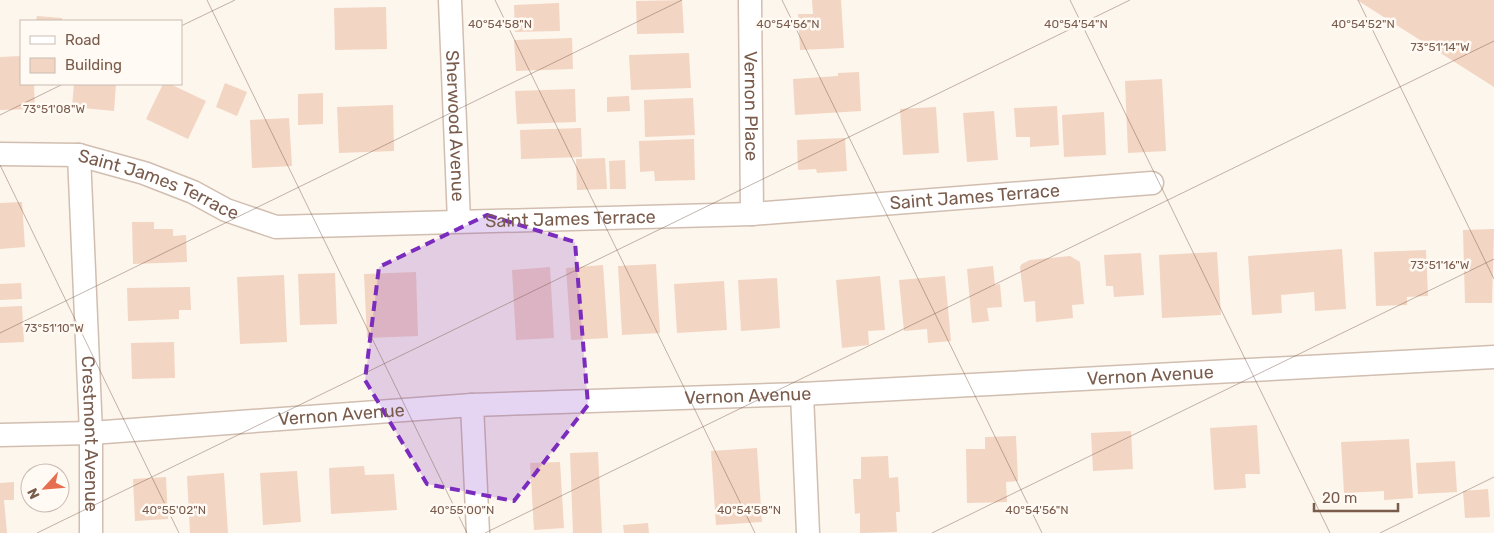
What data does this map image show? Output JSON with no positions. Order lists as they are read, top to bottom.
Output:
{
  "streets": {
    "street": [
      "Vernon Place",
      "Sherwood Avenue",
      "Saint James Terrace",
      "Vernon Avenue",
      "Crestmont Avenue"
    ]
  },
  "crossings": [
    ["Vernon Place", "Saint James Terrace"],
    ["Sherwood Avenue", "Saint James Terrace"],
    ["Saint James Terrace", "Crestmont Avenue"],
    ["Vernon Avenue", "Crestmont Avenue"]
  ],
  "legend": ["Road", "Building"],
  "scale_bar": "20 m",
  "north": "bottom left",
  "coordinates": [
    "40°54'56\"N",
    "40°54'54\"N",
    "40°54'52\"N",
    "40°54'58\"N",
    "73°51'14\"W",
    "73°51'08\"W",
    "73°51'16\"W",
    "73°51'10\"W",
    "40°55'02\"N",
    "40°55'00\"N"
  ]
}
